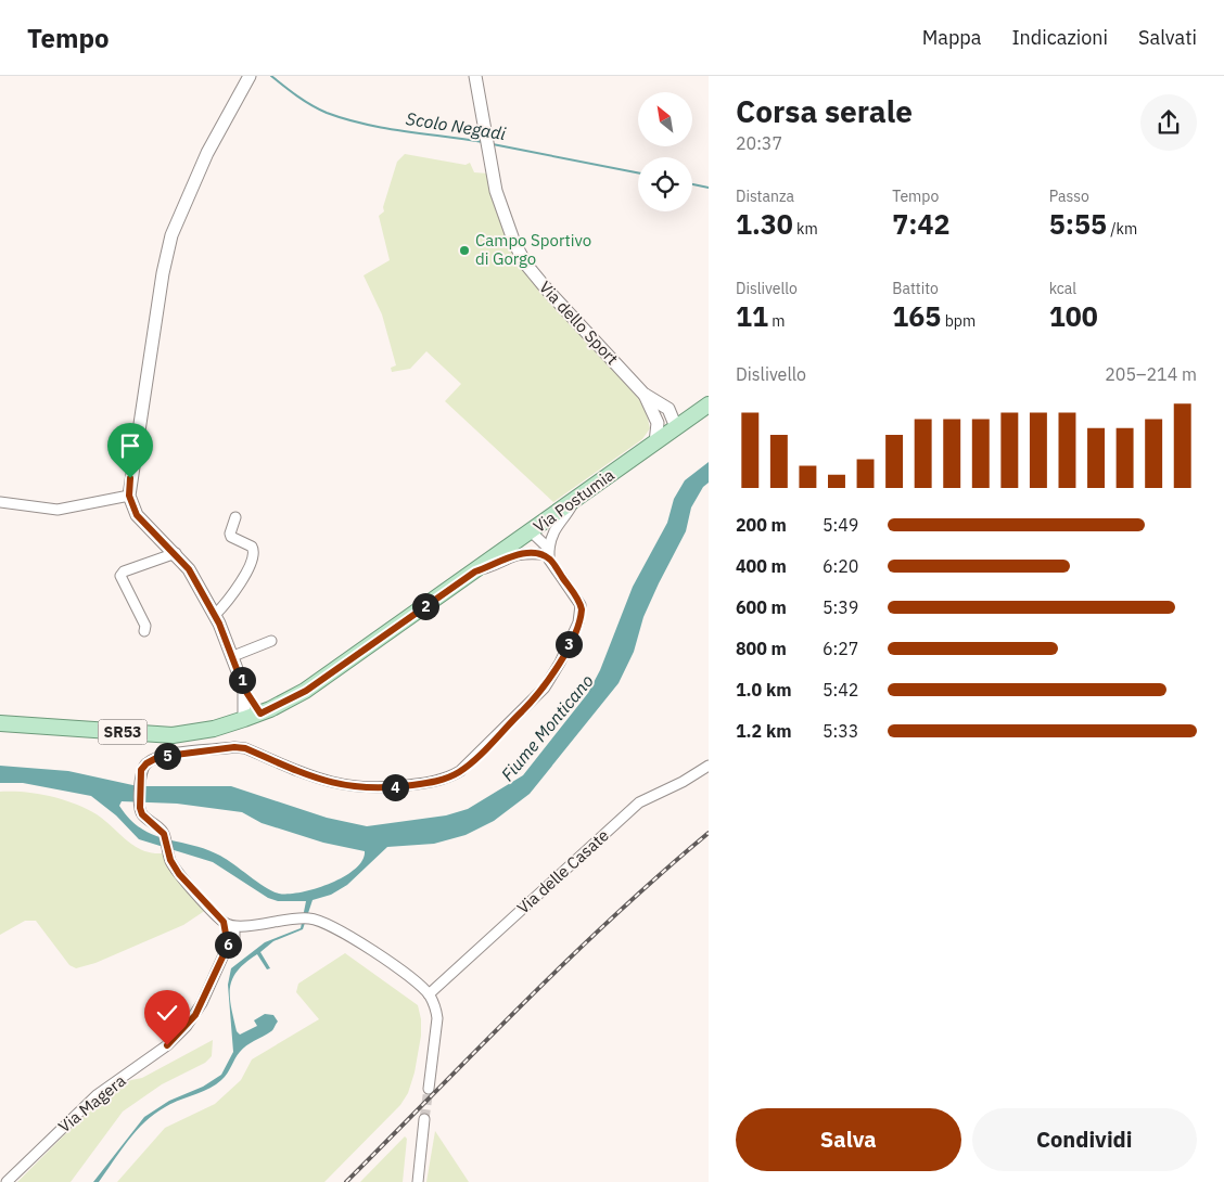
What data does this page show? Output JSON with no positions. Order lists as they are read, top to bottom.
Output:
{
  "streets": {
    "main road": ["Via Postumia", "SR53"],
    "street": ["Via dello Sport", "Via delle Casate", "Via Magera"]
  },
  "crossings": [
    ["Via Postumia", "SR53"]
  ],
  "water": ["Scolo Negadi", "Fiume Monticano"],
  "places": ["Campo Sportivo di Gorgo"],
  "north": "top left",
  "page": {
    "header": "Tempo",
    "nav": ["Mappa", "Indicazioni", "Salvati"],
    "heading": ["Corsa serale", "20:37"],
    "stats": [
      ["Distanza", "1.30 km"],
      ["Tempo", "7:42"],
      ["Passo", "5:55 /km"],
      ["Dislivello", "11 m"],
      ["Battito", "165 bpm"],
      ["kcal", "100"]
    ],
    "chart": ["Dislivello", "205–214 m"],
    "list": [
      {
        "name": "200 m",
        "note": "5:49"
      },
      {
        "name": "400 m",
        "note": "6:20"
      },
      {
        "name": "600 m",
        "note": "5:39"
      },
      {
        "name": "800 m",
        "note": "6:27"
      },
      {
        "name": "1.0 km",
        "note": "5:42"
      },
      {
        "name": "1.2 km",
        "note": "5:33"
      }
    ],
    "pins": [
      "2",
      "3",
      "1",
      "5",
      "4",
      "6"
    ],
    "buttons": ["Salva", "Condividi"]
  }
}
